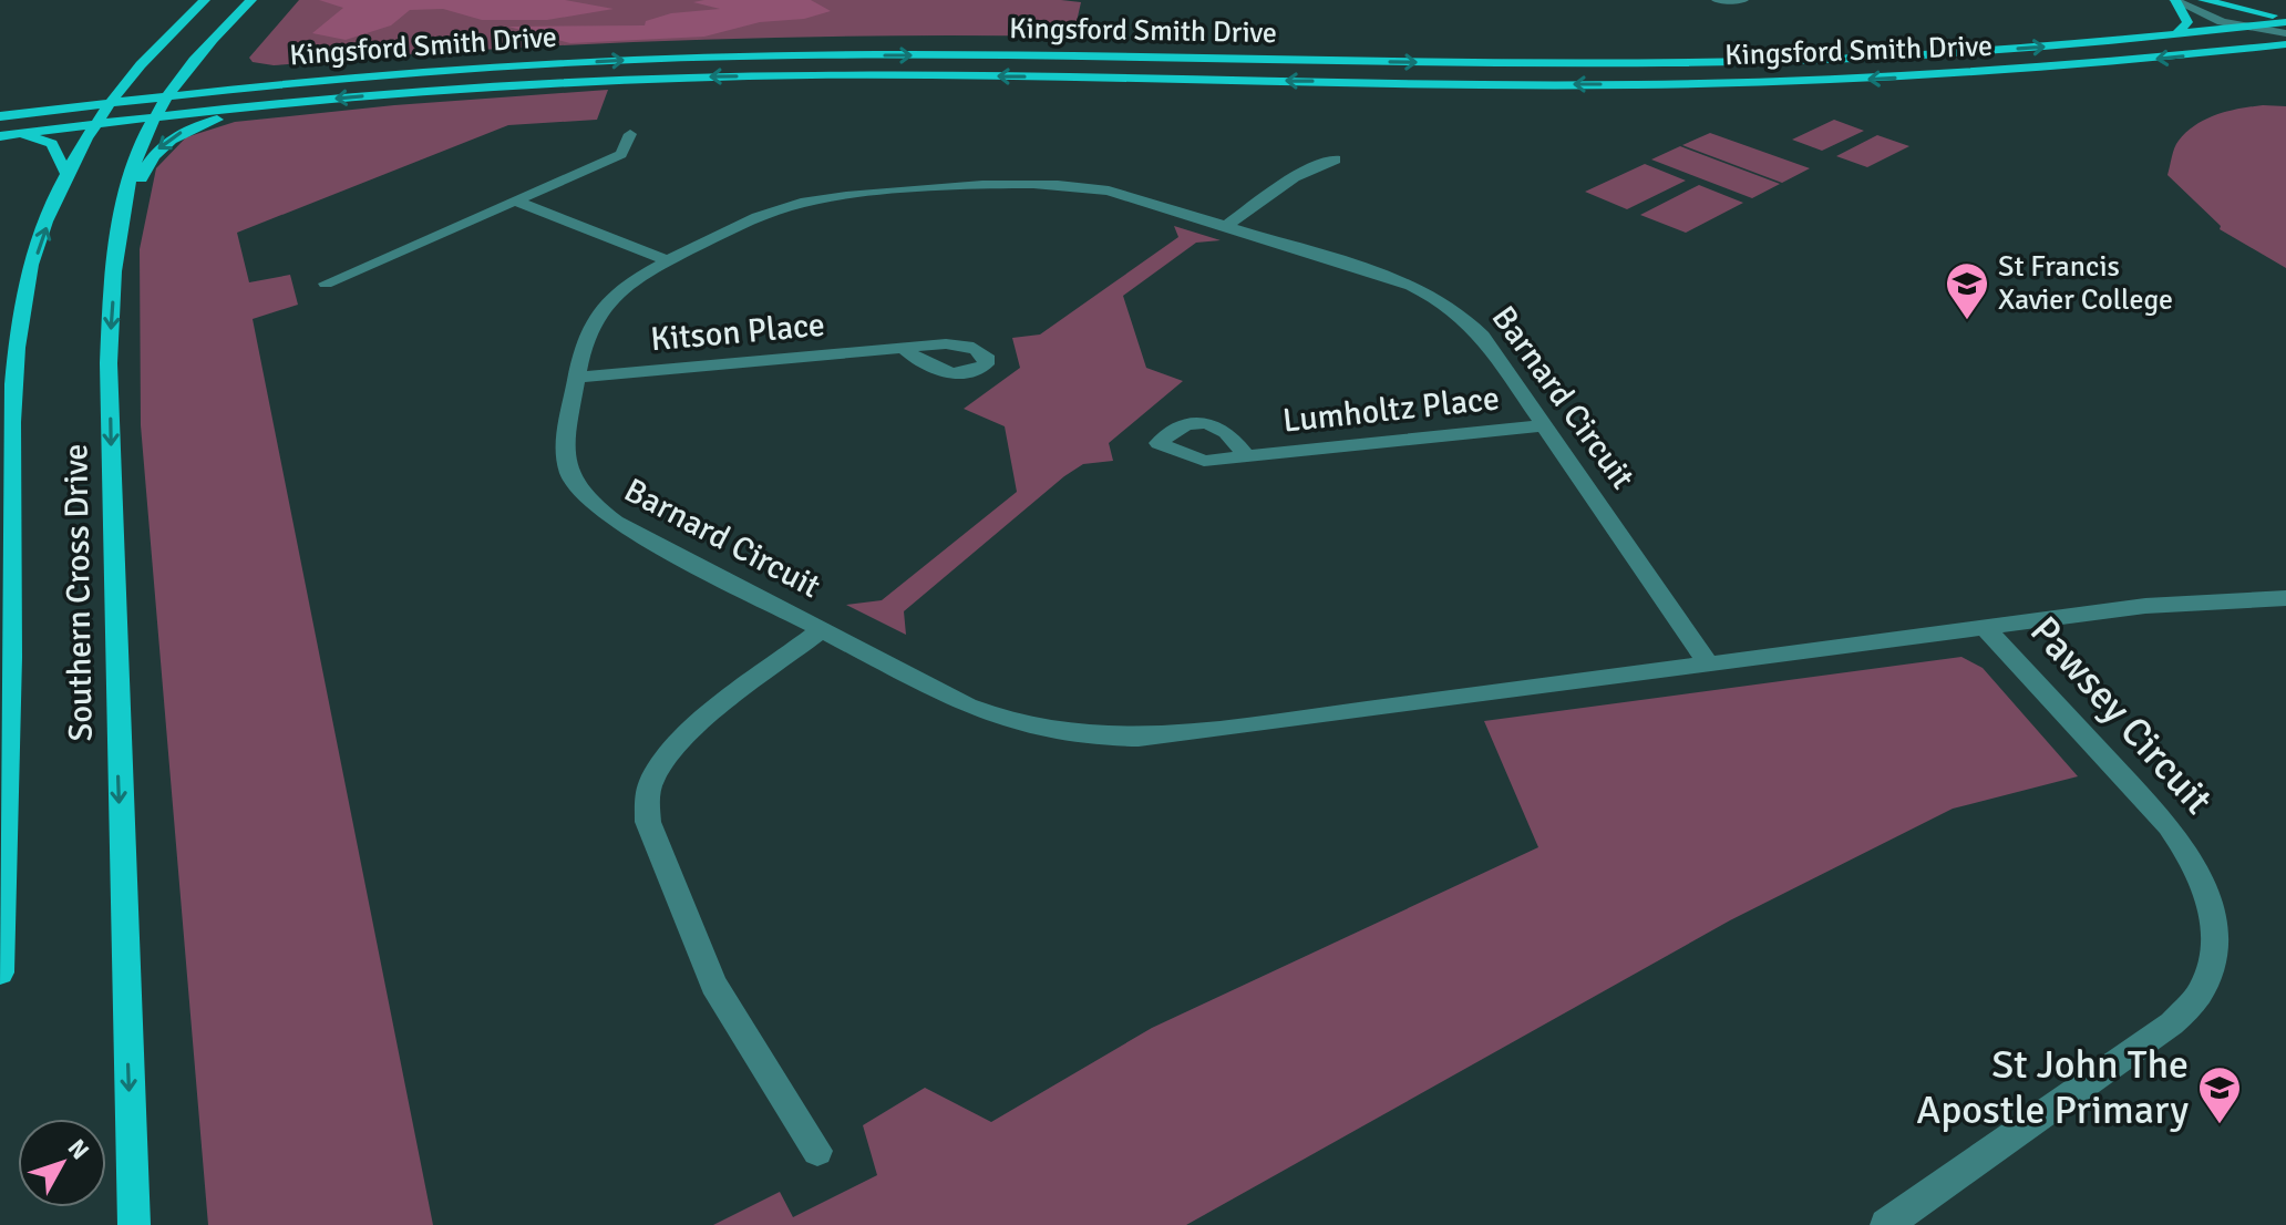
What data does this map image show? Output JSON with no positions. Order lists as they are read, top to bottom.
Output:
{
  "streets": {
    "main road": ["Kingsford Smith Drive", "Southern Cross Drive"],
    "street": [
      "Kitson Place",
      "Barnard Circuit",
      "Lumholtz Place",
      "Pawsey Circuit"
    ]
  },
  "crossings": [
    ["Kingsford Smith Drive", "Southern Cross Drive"],
    ["Kitson Place", "Barnard Circuit"],
    ["Barnard Circuit", "Lumholtz Place"],
    ["Barnard Circuit", "Pawsey Circuit"]
  ],
  "places": {
    "school or university": ["St Francis Xavier College", "St John The Apostle Primary"]
  },
  "north": "top right"
}
